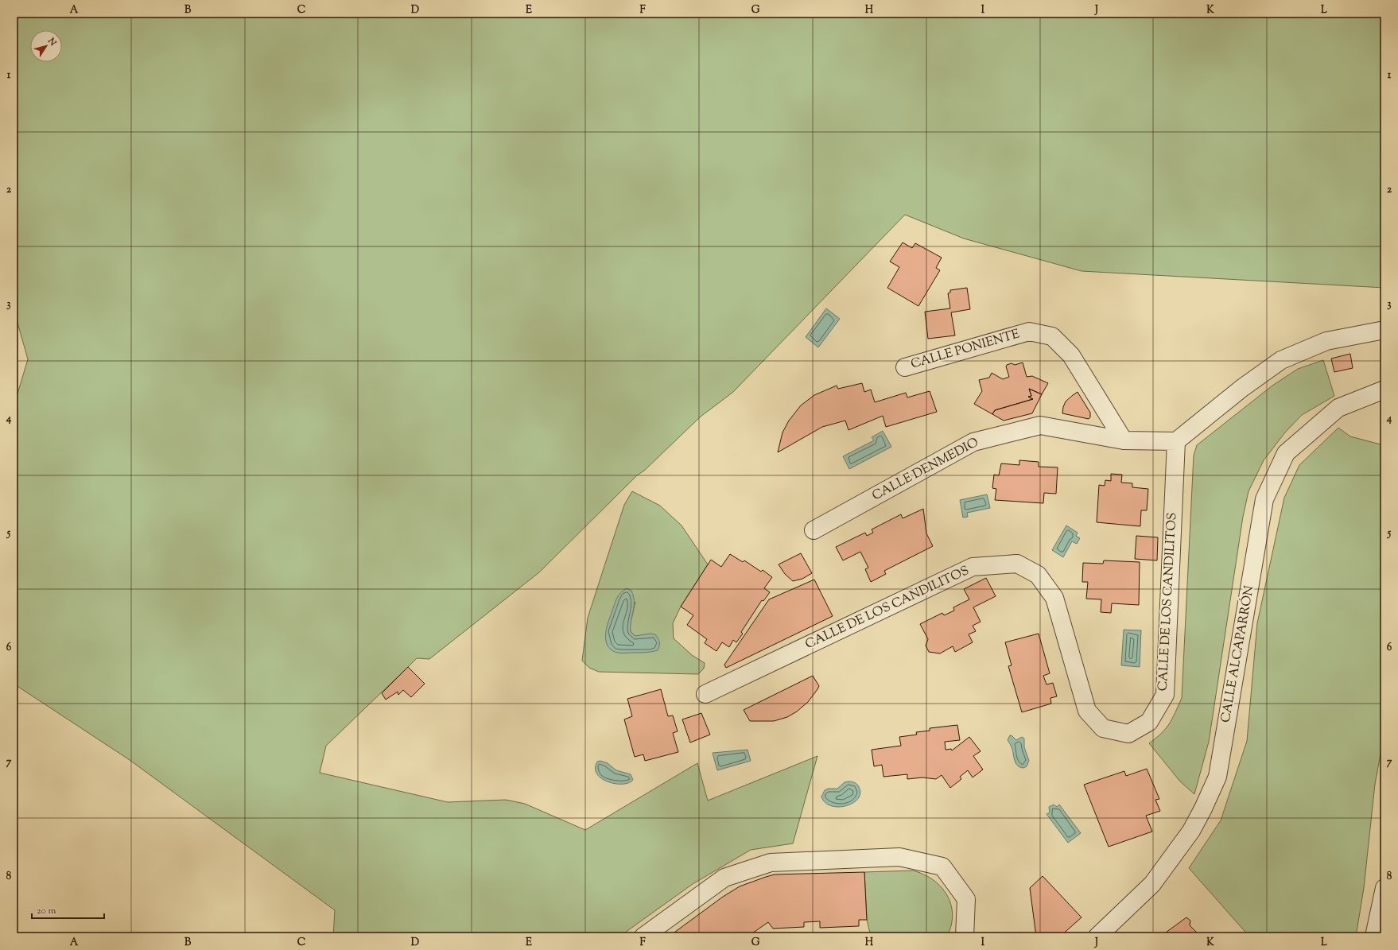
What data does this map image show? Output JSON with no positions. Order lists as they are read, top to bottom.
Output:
{
  "streets": {
    "street": [
      "CALLE PONIENTE",
      "CALLE DENMEDIO",
      "CALLE DE LOS CANDILITOS",
      "CALLE ALCAPARRÓN"
    ]
  },
  "crossings": [
    ["CALLE PONIENTE", "CALLE DENMEDIO"],
    ["CALLE DENMEDIO", "CALLE DE LOS CANDILITOS"]
  ],
  "scale_bar": "20 m",
  "north": "top right",
  "grid": {
    "columns": [
      "A",
      "B",
      "C",
      "D",
      "E",
      "F",
      "G",
      "H",
      "I",
      "J",
      "K",
      "L"
    ],
    "rows": [
      "1",
      "2",
      "3",
      "4",
      "5",
      "6",
      "7",
      "8"
    ]
  }
}
